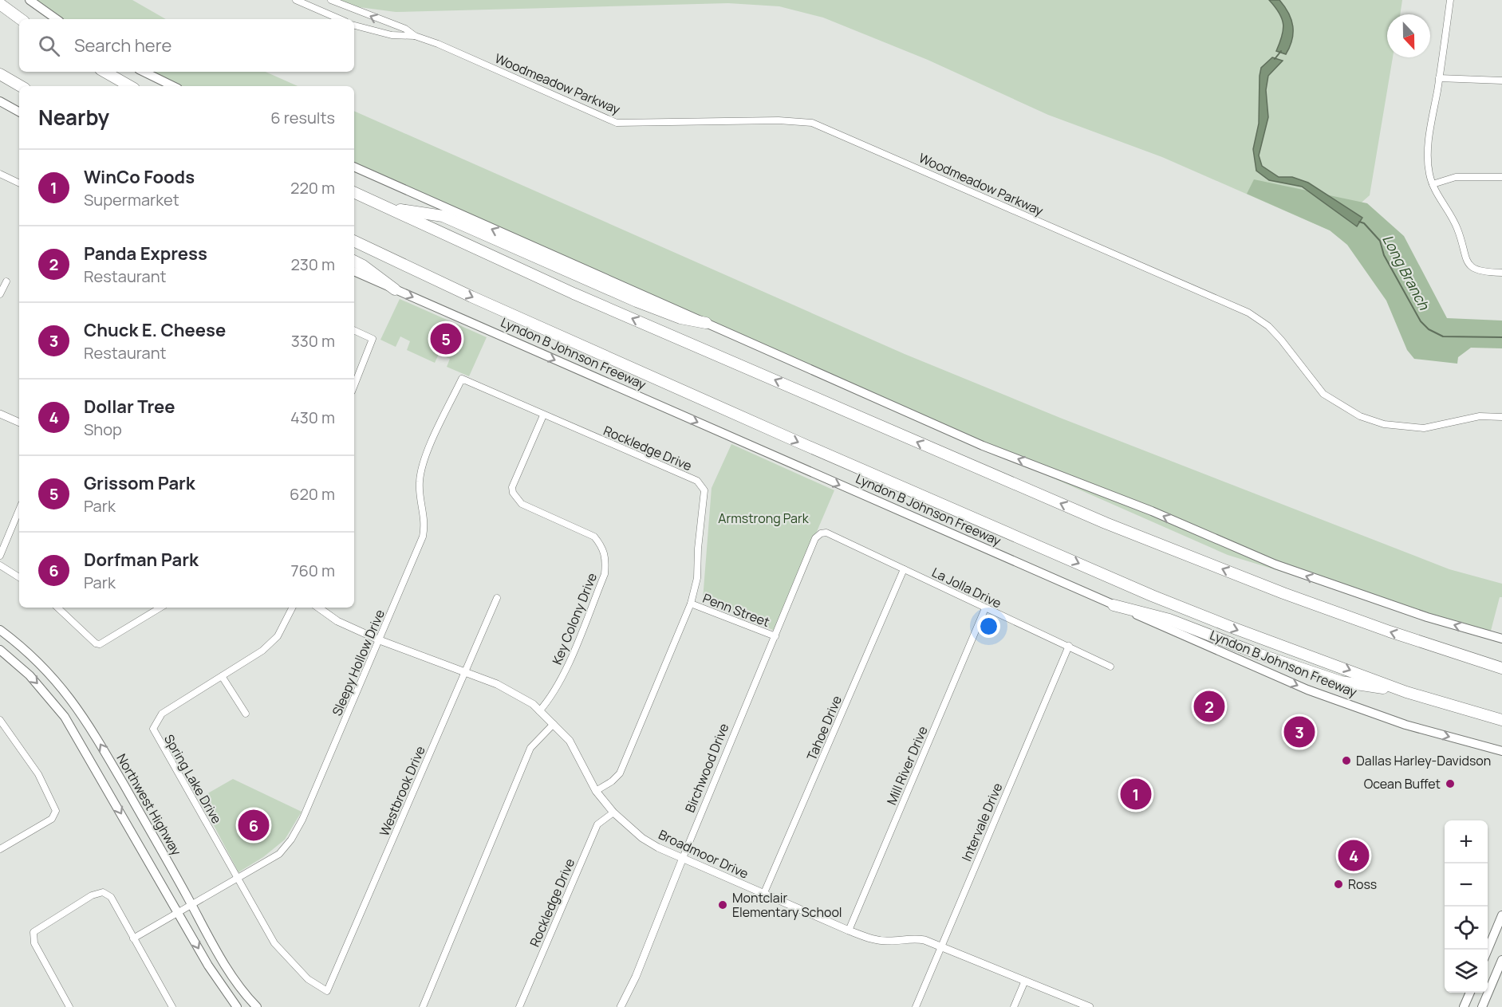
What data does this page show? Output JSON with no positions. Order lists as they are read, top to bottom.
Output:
{
  "streets": {
    "highway": ["Lyndon B Johnson Freeway"],
    "main road": ["Northwest Highway"],
    "street": [
      "Woodmeadow Parkway",
      "Rockledge Drive",
      "La Jolla Drive",
      "Penn Street",
      "Key Colony Drive",
      "Sleepy Hollow Drive",
      "Tahoe Drive",
      "Mill River Drive",
      "Birchwood Drive",
      "Spring Lake Drive",
      "Westbrook Drive",
      "Intervale Drive",
      "Broadmoor Drive"
    ]
  },
  "crossings": [
    ["Rockledge Drive", "Penn Street"],
    ["Rockledge Drive", "Key Colony Drive"],
    ["Rockledge Drive", "Sleepy Hollow Drive"],
    ["Rockledge Drive", "Broadmoor Drive"],
    ["La Jolla Drive", "Tahoe Drive"],
    ["La Jolla Drive", "Mill River Drive"],
    ["La Jolla Drive", "Birchwood Drive"],
    ["La Jolla Drive", "Intervale Drive"],
    ["Penn Street", "Birchwood Drive"],
    ["Key Colony Drive", "Broadmoor Drive"],
    ["Sleepy Hollow Drive", "Spring Lake Drive"],
    ["Sleepy Hollow Drive", "Northwest Highway"],
    ["Sleepy Hollow Drive", "Broadmoor Drive"],
    ["Tahoe Drive", "Broadmoor Drive"],
    ["Mill River Drive", "Broadmoor Drive"],
    ["Birchwood Drive", "Broadmoor Drive"],
    ["Spring Lake Drive", "Westbrook Drive"],
    ["Westbrook Drive", "Broadmoor Drive"],
    ["Intervale Drive", "Broadmoor Drive"]
  ],
  "water": ["Long Branch"],
  "parks": ["Armstrong Park"],
  "places": [
    "Dallas Harley-Davidson",
    "Ocean Buffet",
    "Ross",
    "Montclair Elementary School"
  ],
  "north": "bottom",
  "page": {
    "search": "Search here",
    "heading": ["Nearby", "6 results"],
    "list": [
      {
        "mark": "1",
        "name": "WinCo Foods",
        "note": "Supermarket",
        "value": "220 m"
      },
      {
        "mark": "2",
        "name": "Panda Express",
        "note": "Restaurant",
        "value": "230 m"
      },
      {
        "mark": "3",
        "name": "Chuck E. Cheese",
        "note": "Restaurant",
        "value": "330 m"
      },
      {
        "mark": "4",
        "name": "Dollar Tree",
        "note": "Shop",
        "value": "430 m"
      },
      {
        "mark": "5",
        "name": "Grissom Park",
        "note": "Park",
        "value": "620 m"
      },
      {
        "mark": "6",
        "name": "Dorfman Park",
        "note": "Park",
        "value": "760 m"
      }
    ],
    "pins": [
      "5",
      "2",
      "3",
      "1",
      "6",
      "4"
    ],
    "map_buttons": ["+", "−"]
  }
}
